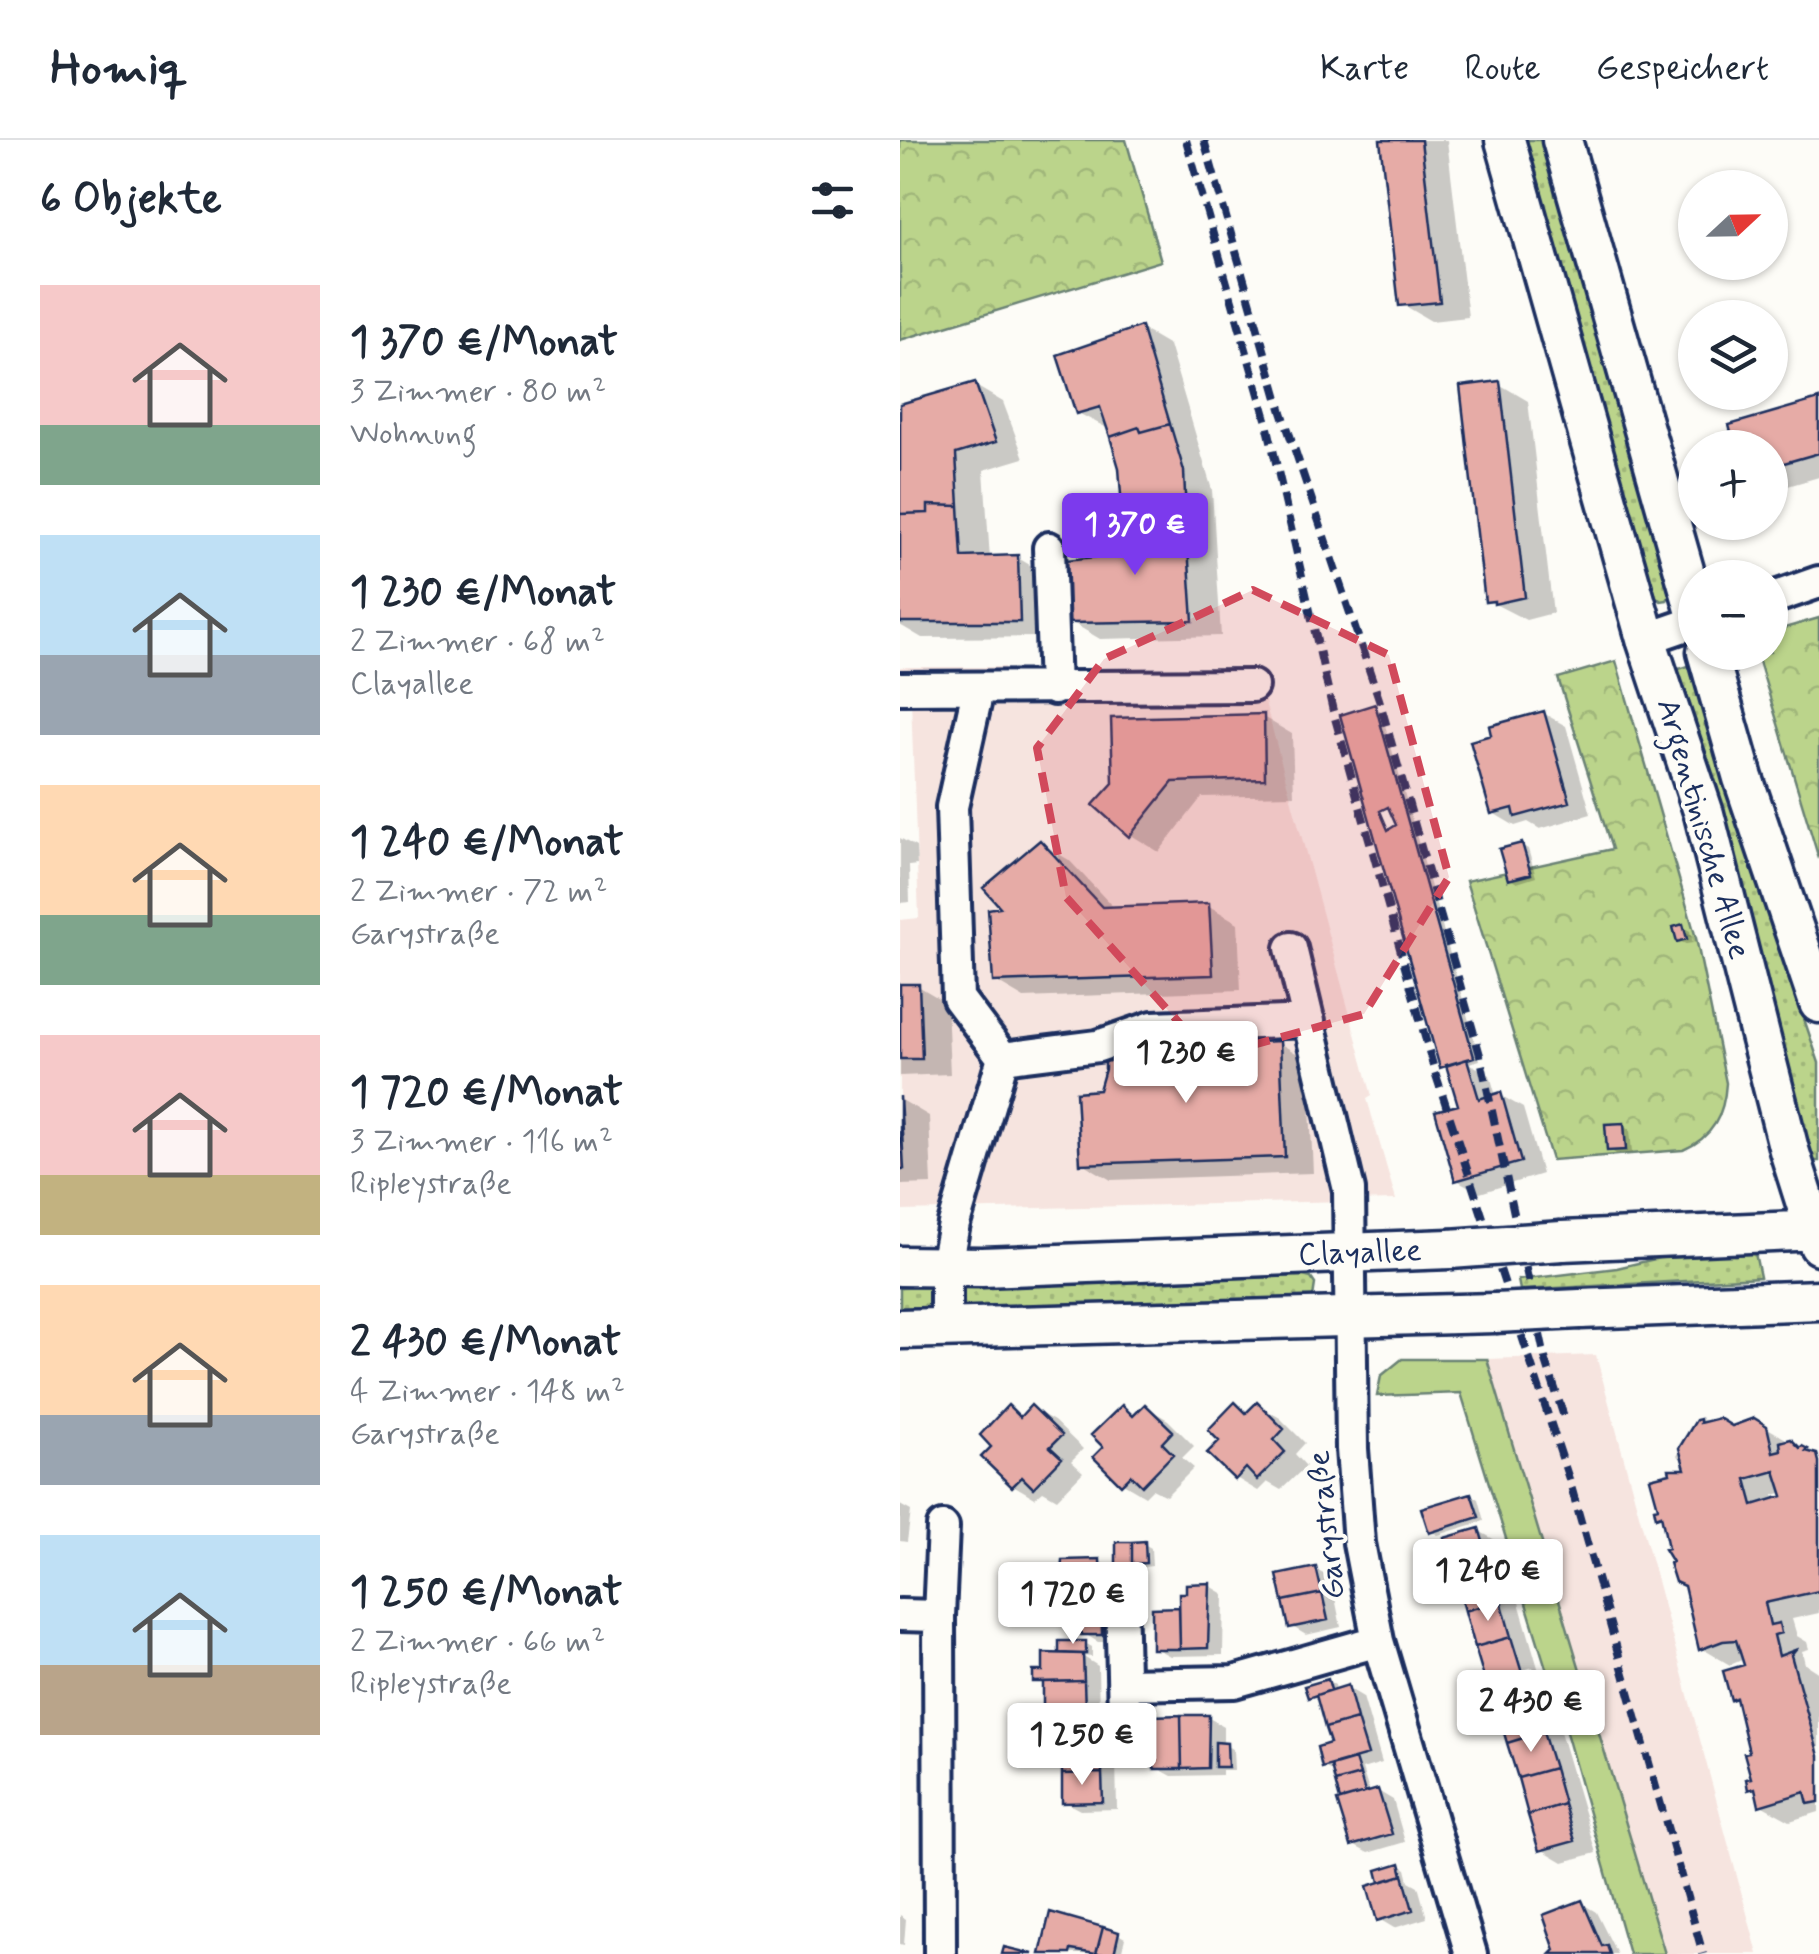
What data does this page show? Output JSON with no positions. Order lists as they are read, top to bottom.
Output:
{
  "streets": {
    "main road": ["Argentinische Allee", "Clayallee"],
    "street": ["Garystraße"]
  },
  "crossings": [
    ["Argentinische Allee", "Clayallee"],
    ["Clayallee", "Garystraße"]
  ],
  "north": "right",
  "page": {
    "header": "Homiq",
    "nav": ["Karte", "Route", "Gespeichert"],
    "heading": "6 Objekte",
    "map_buttons": ["+", "−"],
    "list": [
      {
        "name": "1 370 €/Monat",
        "note": "3 Zimmer · 80 m² · Wohnung"
      },
      {
        "name": "1 230 €/Monat",
        "note": "2 Zimmer · 68 m² · Clayallee"
      },
      {
        "name": "1 240 €/Monat",
        "note": "2 Zimmer · 72 m² · Garystraße"
      },
      {
        "name": "1 720 €/Monat",
        "note": "3 Zimmer · 116 m² · Ripleystraße"
      },
      {
        "name": "2 430 €/Monat",
        "note": "4 Zimmer · 148 m² · Garystraße"
      },
      {
        "name": "1 250 €/Monat",
        "note": "2 Zimmer · 66 m² · Ripleystraße"
      }
    ],
    "price": [
      "1 370 €",
      "1 230 €",
      "1 240 €",
      "1 720 €",
      "2 430 €",
      "1 250 €"
    ]
  }
}
